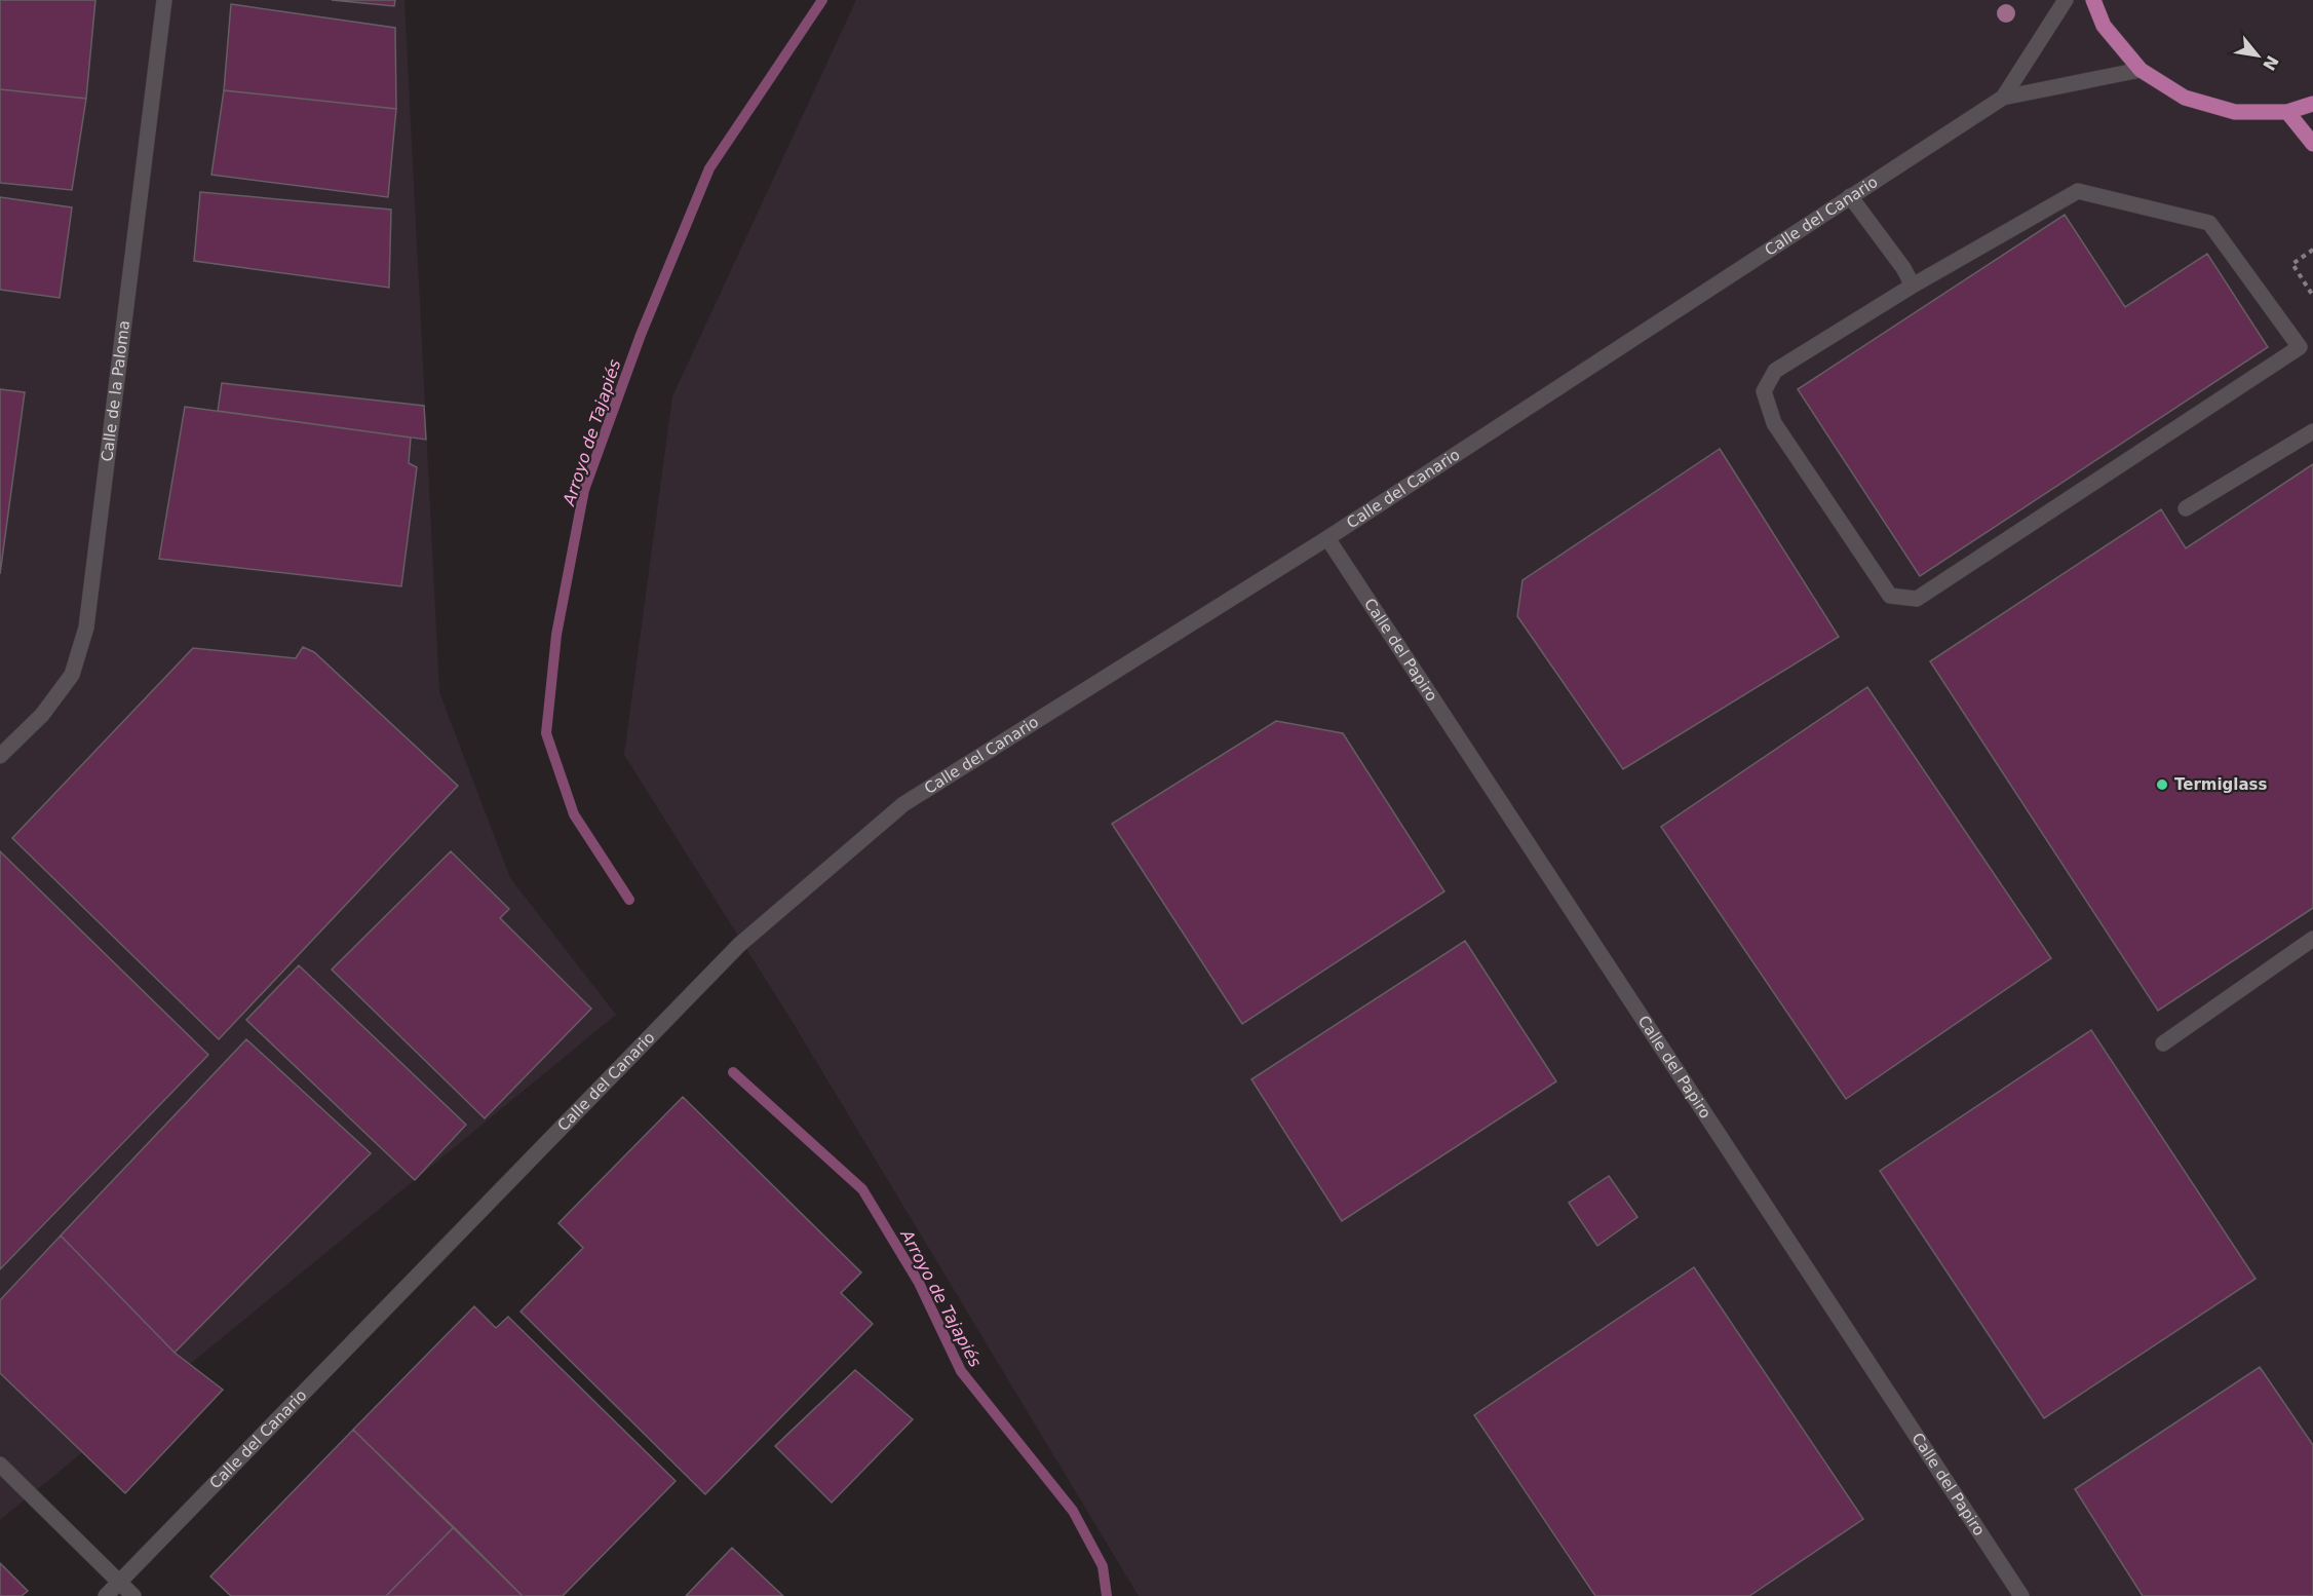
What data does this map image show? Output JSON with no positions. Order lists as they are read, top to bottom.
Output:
{
  "streets": {
    "street": ["Calle del Canario", "Calle de la Paloma", "Calle del Papiro"]
  },
  "crossings": [
    ["Calle del Canario", "Calle del Papiro"]
  ],
  "water": ["Arroyo de Tajapiés"],
  "places": ["Termiglass"],
  "north": "bottom right"
}
